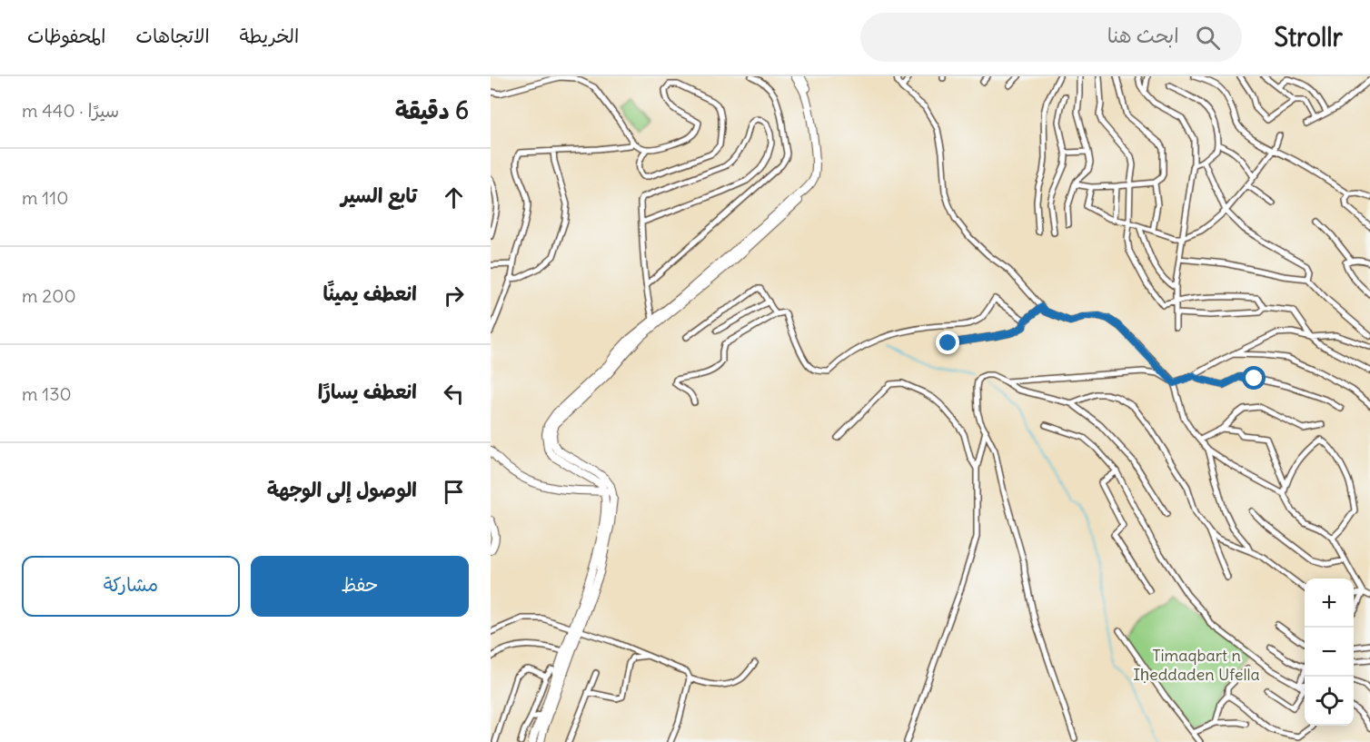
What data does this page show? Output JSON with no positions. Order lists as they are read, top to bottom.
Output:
{
  "parks": ["Timaqbart n Iḥeddaden Ufella"],
  "page": {
    "header": "Strollr",
    "search": "ابحث هنا",
    "nav": ["الخريطة", "الاتجاهات", "المحفوظات"],
    "heading": ["6 دقيقة", "سيرًا · 440 m"],
    "list": [
      ["تابع السير", "110 m"],
      ["انعطف يمينًا", "200 m"],
      ["انعطف يسارًا", "130 m"],
      "الوصول إلى الوجهة"
    ],
    "buttons": ["حفظ", "مشاركة"],
    "map_buttons": ["+", "−"]
  }
}
